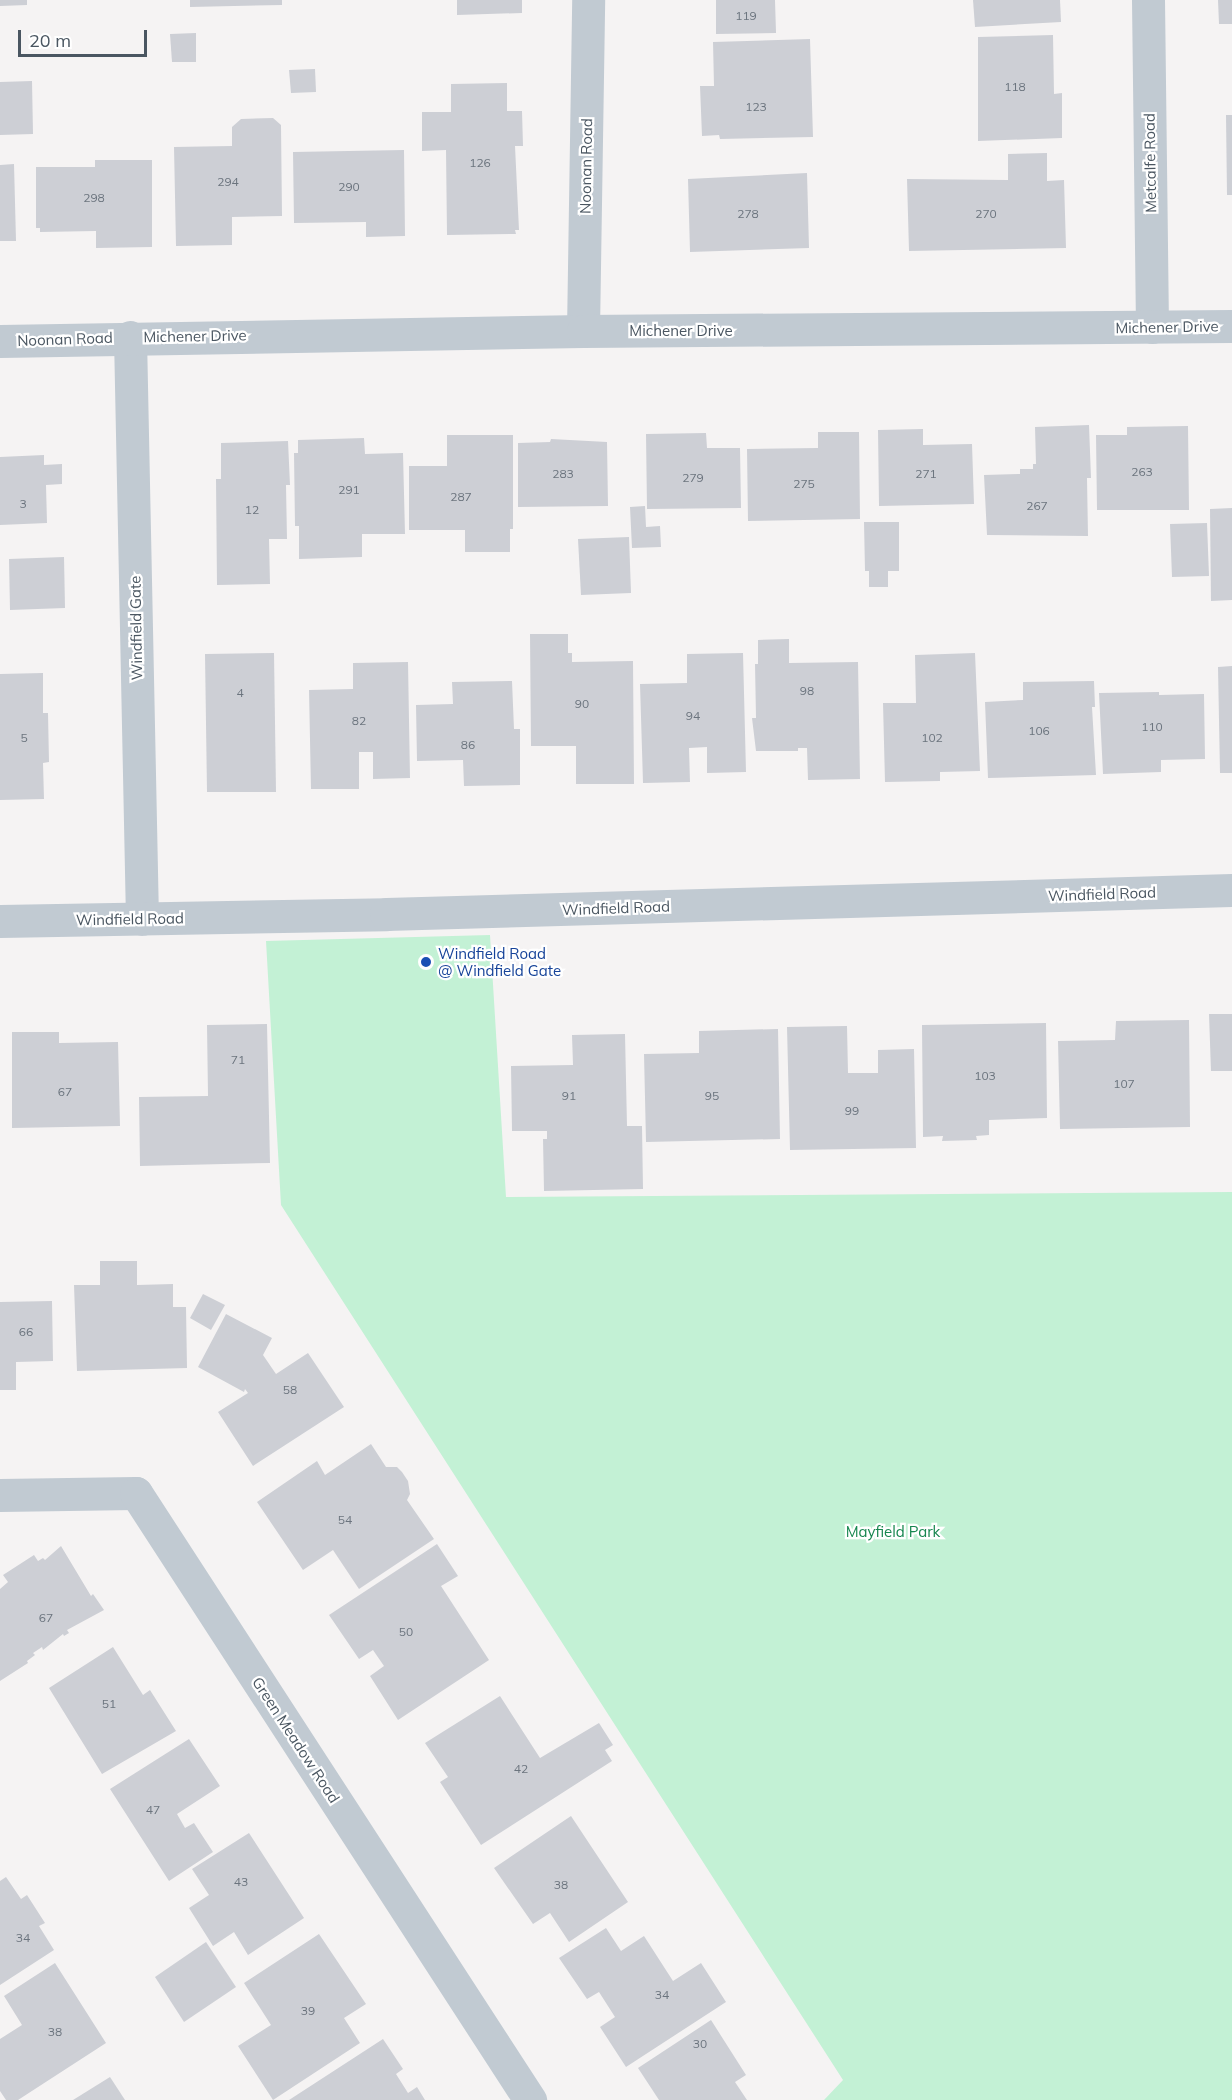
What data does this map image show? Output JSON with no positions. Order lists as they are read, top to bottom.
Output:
{
  "streets": {
    "street": [
      "Metcalfe Road",
      "Noonan Road",
      "Michener Drive",
      "Windfield Gate",
      "Windfield Road",
      "Green Meadow Road"
    ]
  },
  "crossings": [
    ["Metcalfe Road", "Michener Drive"],
    ["Noonan Road", "Michener Drive"],
    ["Noonan Road", "Windfield Gate"],
    ["Michener Drive", "Windfield Gate"],
    ["Windfield Gate", "Windfield Road"]
  ],
  "parks": ["Mayfield Park"],
  "places": ["Windfield Road @ Windfield Gate"],
  "house_numbers": [
    "119",
    "118",
    "123",
    "126",
    "294",
    "290",
    "298",
    "278",
    "270",
    "263",
    "283",
    "271",
    "279",
    "275",
    "291",
    "287",
    "3",
    "267",
    "12",
    "98",
    "4",
    "90",
    "94",
    "82",
    "110",
    "106",
    "5",
    "102",
    "86",
    "71",
    "103",
    "107",
    "67",
    "91",
    "95",
    "99",
    "66",
    "58",
    "54",
    "67",
    "50",
    "51",
    "42",
    "47",
    "43",
    "38",
    "34",
    "34",
    "39",
    "38",
    "30"
  ],
  "scale_bar": "20 m"
}
